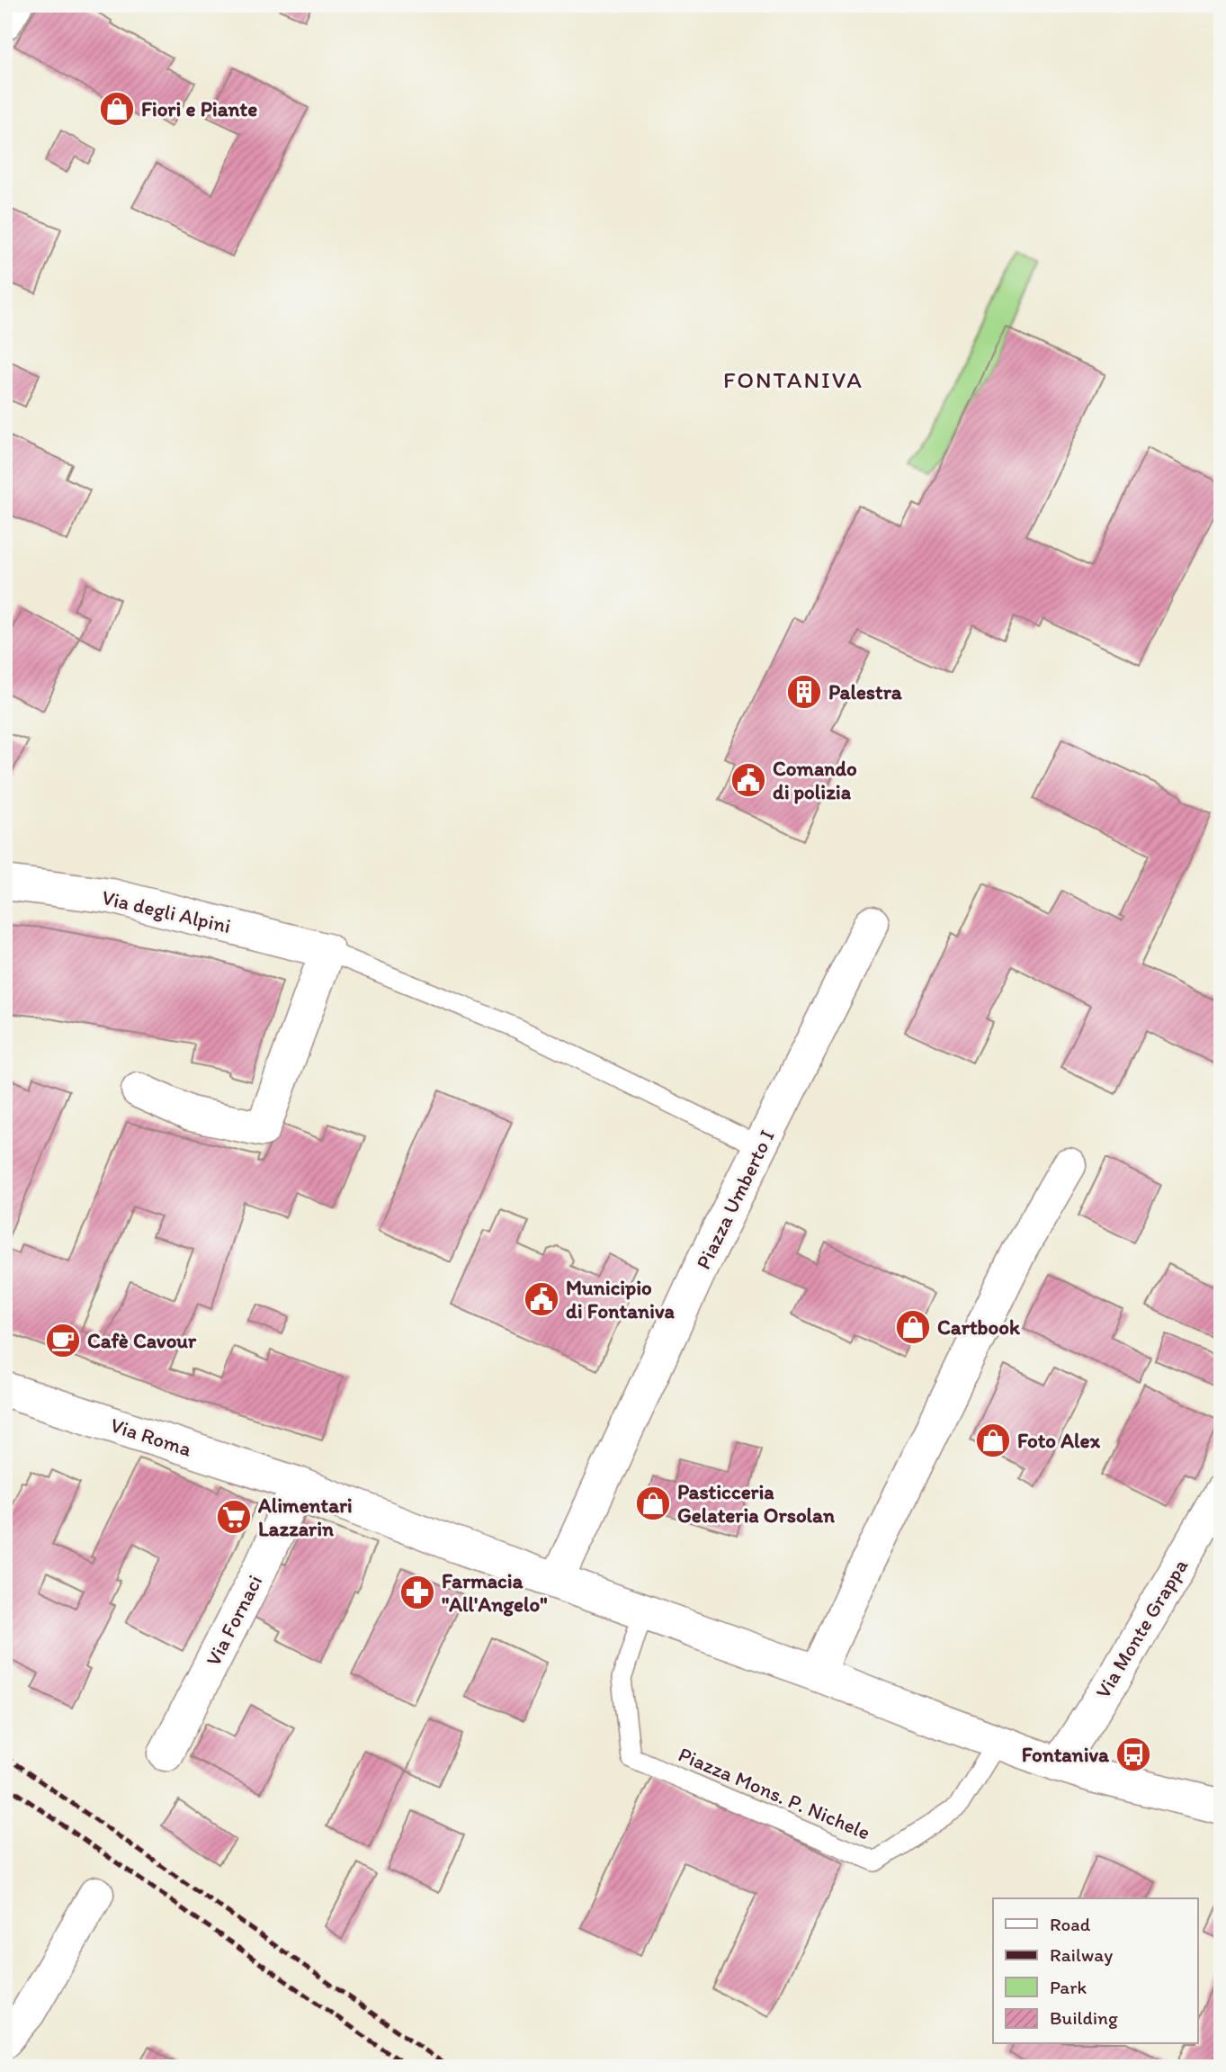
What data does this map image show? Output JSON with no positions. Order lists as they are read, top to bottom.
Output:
{
  "streets": {
    "street": [
      "Via degli Alpini",
      "Piazza Umberto I",
      "Via Roma",
      "Via Fornaci",
      "Via Monte Grappa"
    ],
    "lane": ["Piazza Mons. P. Nichele"]
  },
  "crossings": [
    ["Piazza Umberto I", "Via Roma"],
    ["Via Roma", "Via Fornaci"],
    ["Via Roma", "Via Monte Grappa"],
    ["Via Roma", "Piazza Mons. P. Nichele"]
  ],
  "districts": ["FONTANIVA"],
  "places": {
    "shop": [
      "Fiori e Piante",
      "Cartbook",
      "Foto Alex",
      "Pasticceria Gelateria Orsolan"
    ],
    "building": ["Palestra"],
    "public building": ["Comando di polizia", "Municipio di Fontaniva"],
    "cafe": ["Cafè Cavour"],
    "supermarket": ["Alimentari Lazzarin"],
    "pharmacy": ["Farmacia \"All'Angelo\""],
    "bus stop": ["Fontaniva"]
  },
  "legend": [
    "Road",
    "Railway",
    "Park",
    "Building"
  ]
}
